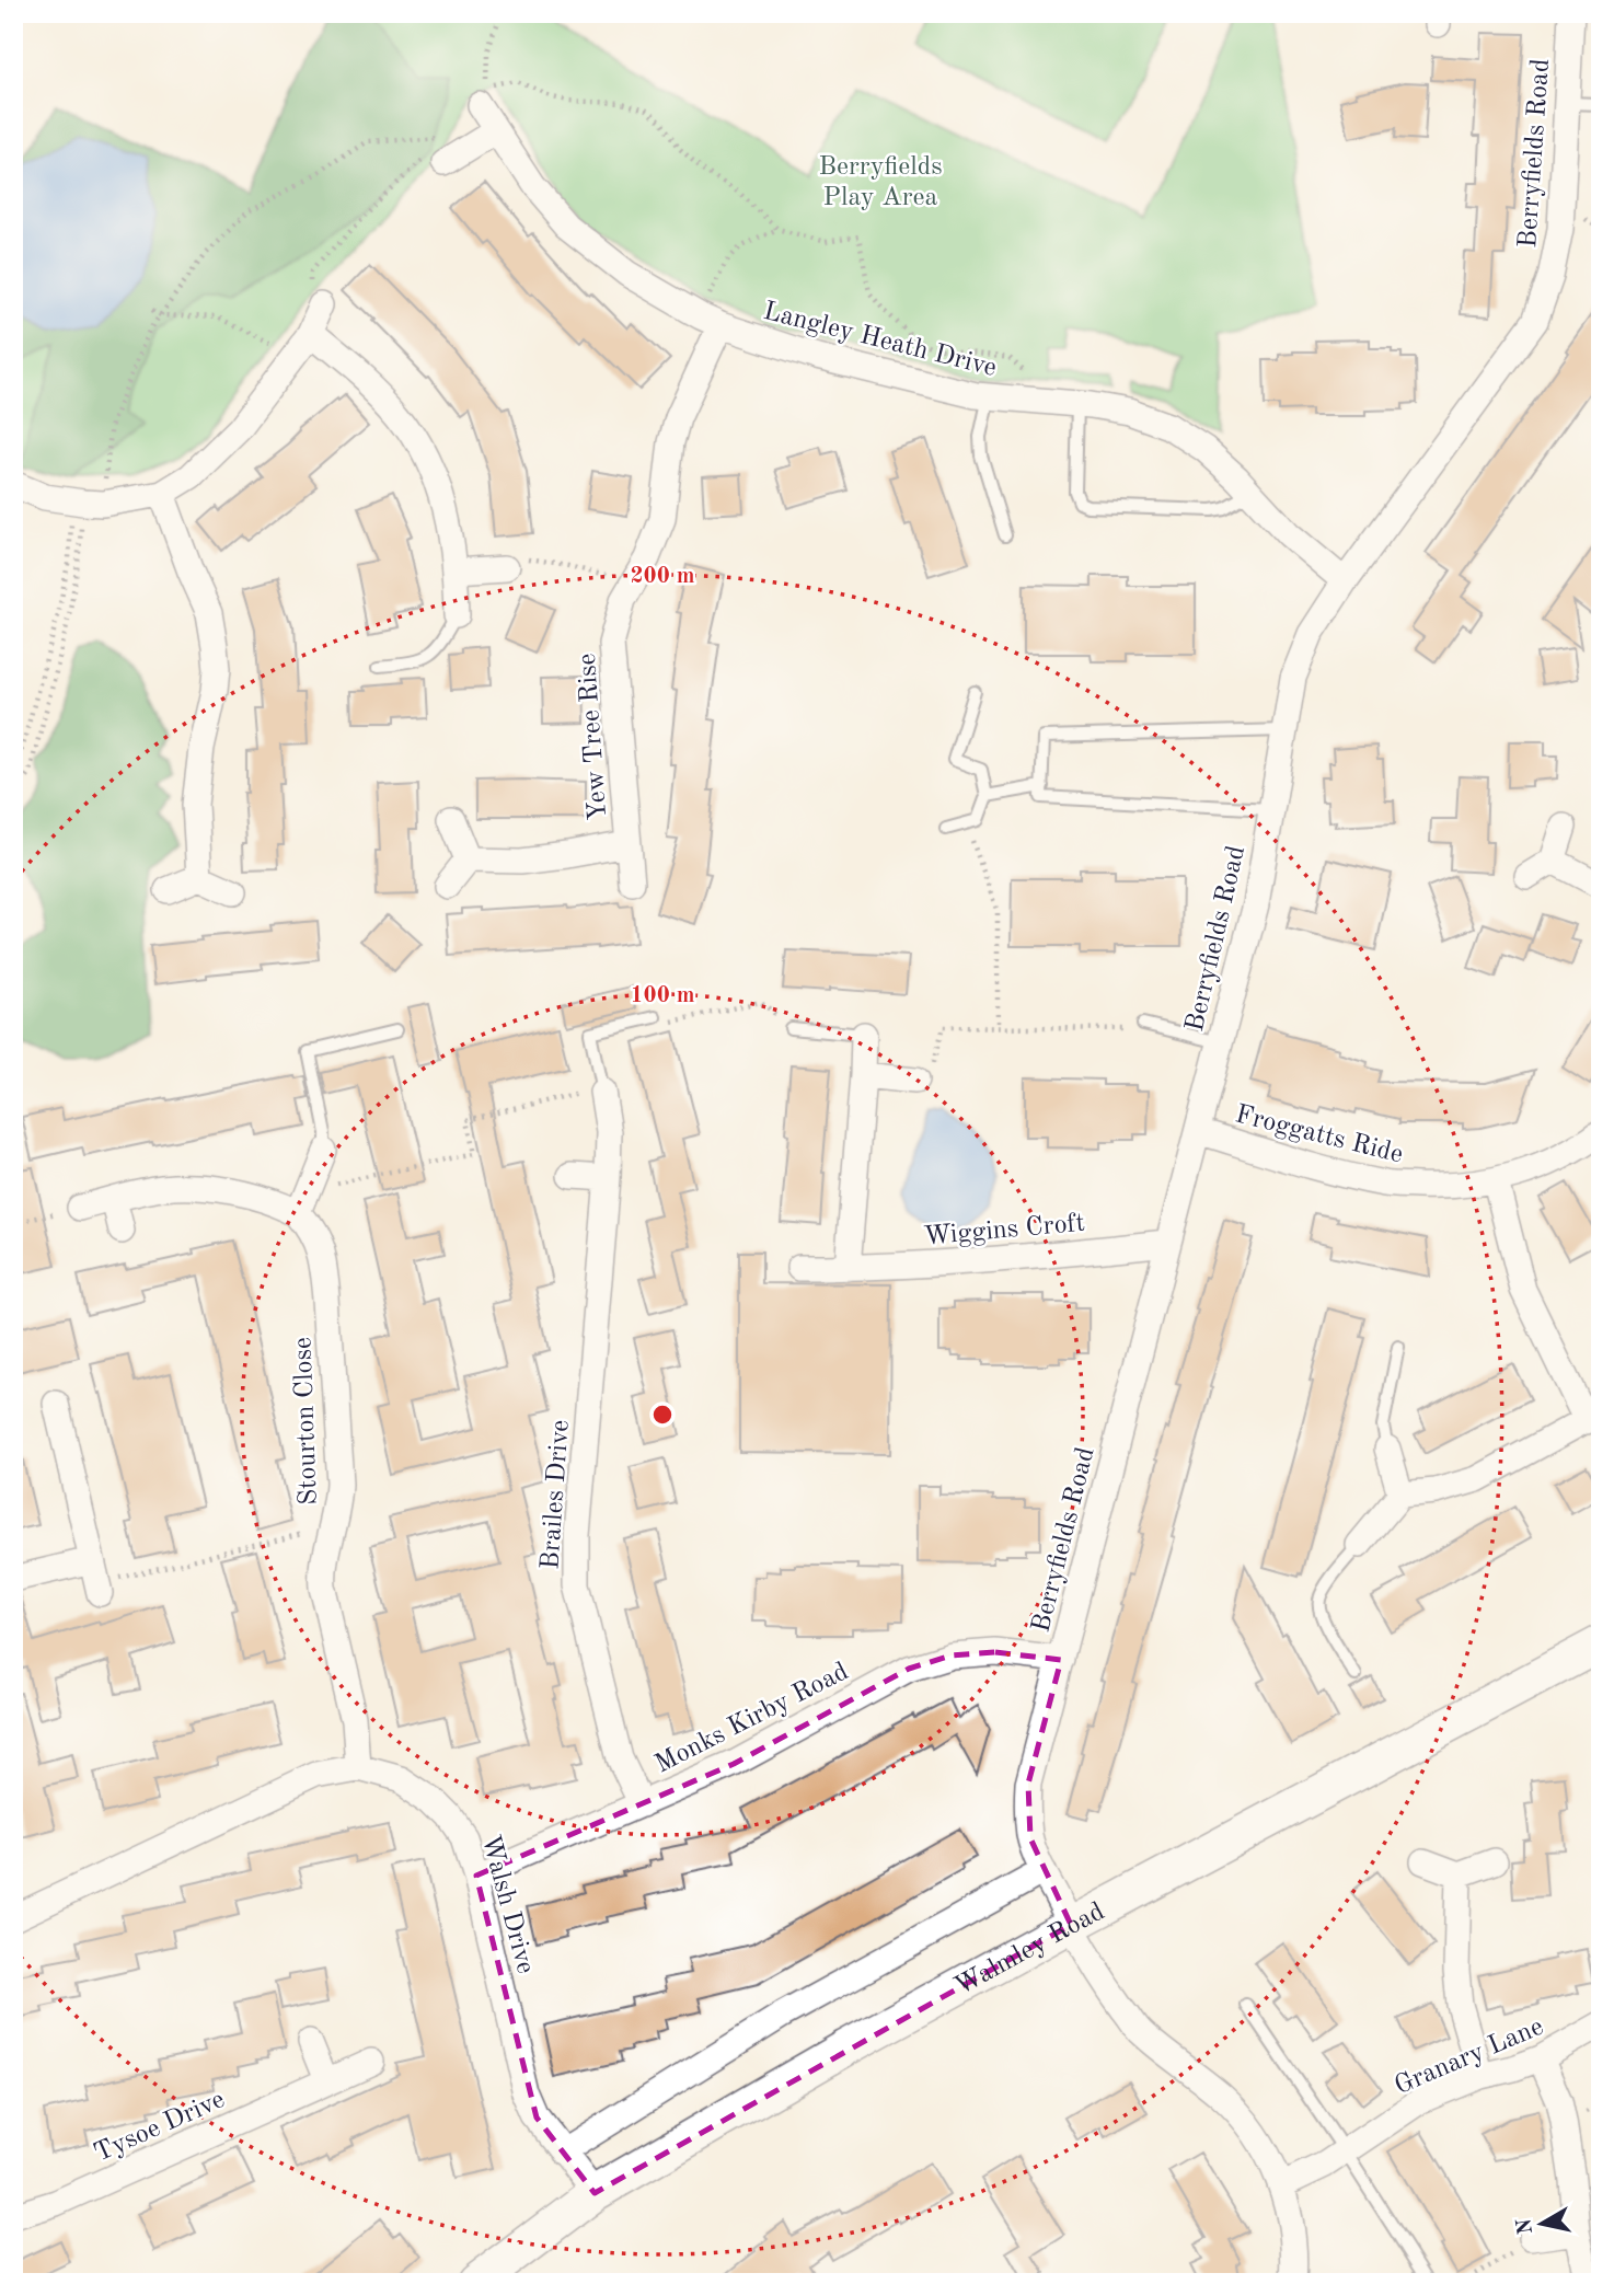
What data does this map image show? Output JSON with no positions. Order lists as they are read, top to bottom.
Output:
{
  "streets": {
    "main road": ["Walmley Road"],
    "street": [
      "Berryfields Road",
      "Langley Heath Drive",
      "Yew Tree Rise",
      "Froggatts Ride",
      "Wiggins Croft",
      "Stourton Close",
      "Brailes Drive",
      "Monks Kirby Road",
      "Walsh Drive",
      "Granary Lane",
      "Tysoe Drive"
    ]
  },
  "crossings": [
    ["Berryfields Road", "Langley Heath Drive"],
    ["Berryfields Road", "Froggatts Ride"],
    ["Berryfields Road", "Wiggins Croft"],
    ["Berryfields Road", "Monks Kirby Road"],
    ["Berryfields Road", "Walmley Road"],
    ["Berryfields Road", "Granary Lane"],
    ["Langley Heath Drive", "Yew Tree Rise"],
    ["Stourton Close", "Walsh Drive"],
    ["Brailes Drive", "Monks Kirby Road"],
    ["Monks Kirby Road", "Walsh Drive"],
    ["Walsh Drive", "Walmley Road"]
  ],
  "parks": ["Berryfields Play Area"],
  "north": "left",
  "rings": ["200 m", "100 m"]
}
